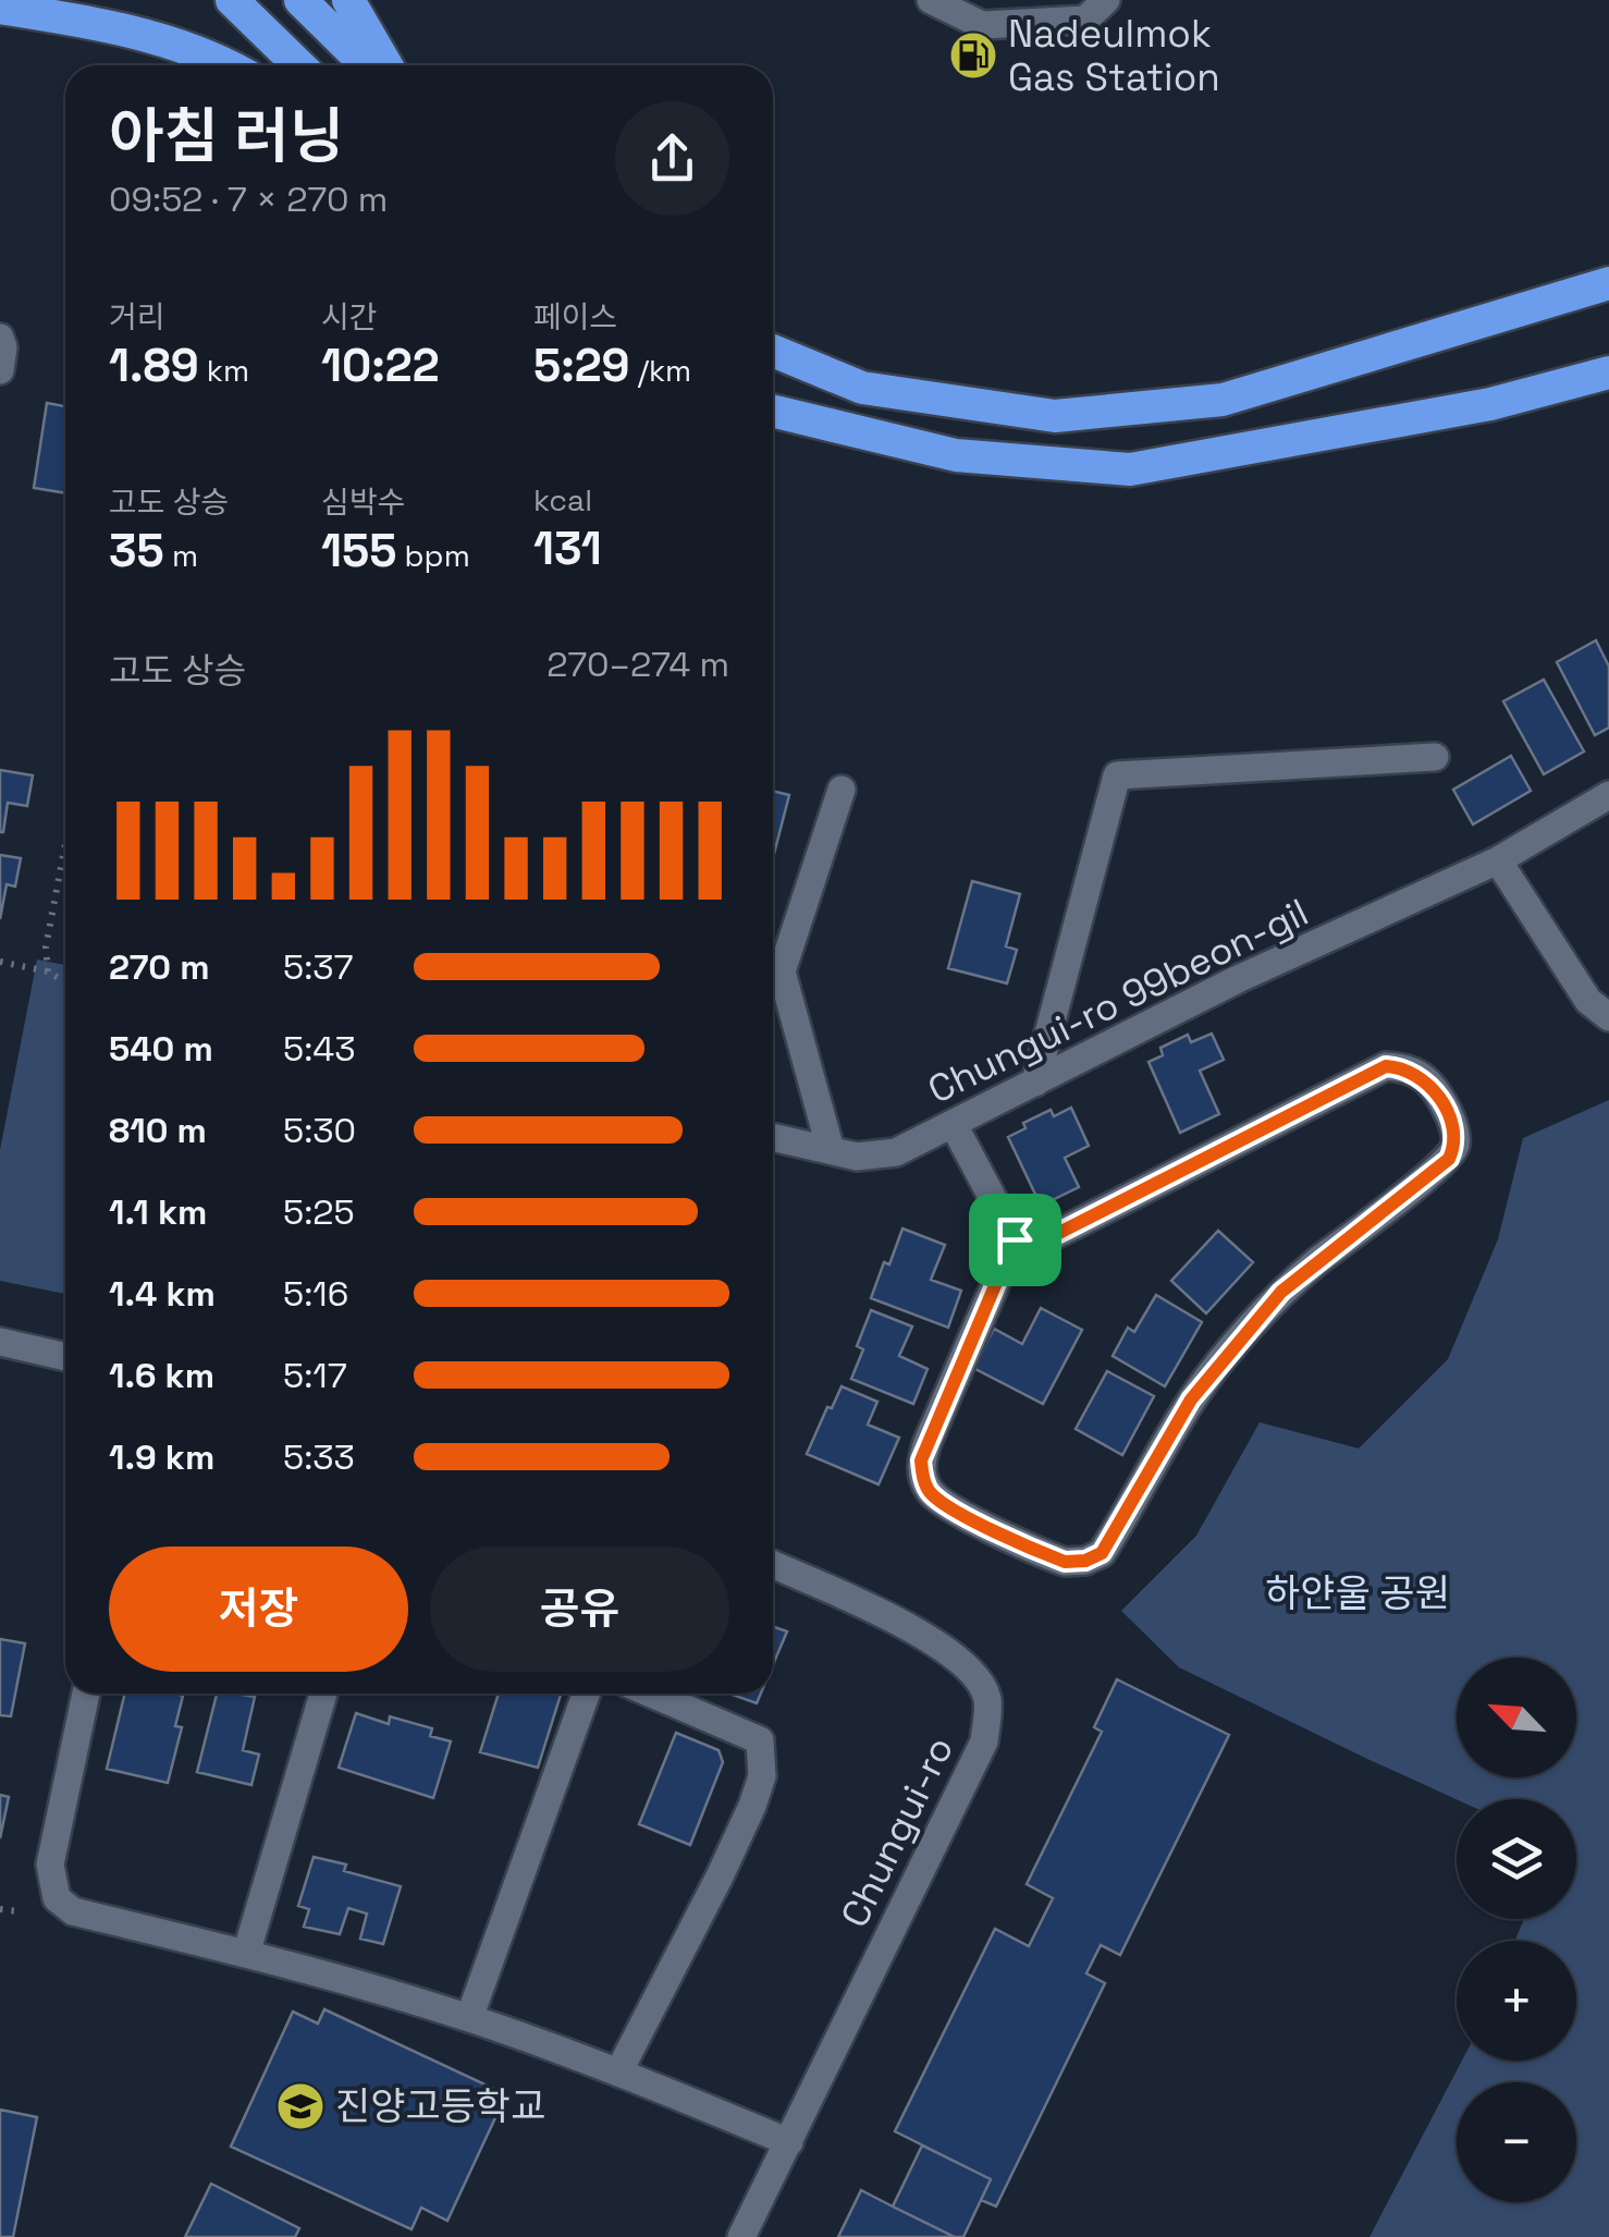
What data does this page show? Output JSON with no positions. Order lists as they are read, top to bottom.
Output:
{
  "streets": {
    "street": ["Chungui-ro 99beon-gil", "Chungui-ro"]
  },
  "parks": ["하얀울 공원"],
  "places": {
    "fuel station": ["Nadeulmok Gas Station"],
    "school or university": ["진양고등학교"]
  },
  "north": "top left",
  "page": {
    "heading": ["아침 러닝", "09:52 · 7 × 270 m"],
    "stats": [
      ["거리", "1.89 km"],
      ["시간", "10:22"],
      ["페이스", "5:29 /km"],
      ["고도 상승", "35 m"],
      ["심박수", "155 bpm"],
      ["kcal", "131"]
    ],
    "chart": ["고도 상승", "270–274 m"],
    "list": [
      {
        "name": "270 m",
        "note": "5:37"
      },
      {
        "name": "540 m",
        "note": "5:43"
      },
      {
        "name": "810 m",
        "note": "5:30"
      },
      {
        "name": "1.1 km",
        "note": "5:25"
      },
      {
        "name": "1.4 km",
        "note": "5:16"
      },
      {
        "name": "1.6 km",
        "note": "5:17"
      },
      {
        "name": "1.9 km",
        "note": "5:33"
      }
    ],
    "buttons": ["저장", "공유"],
    "map_buttons": ["+", "−"]
  }
}
